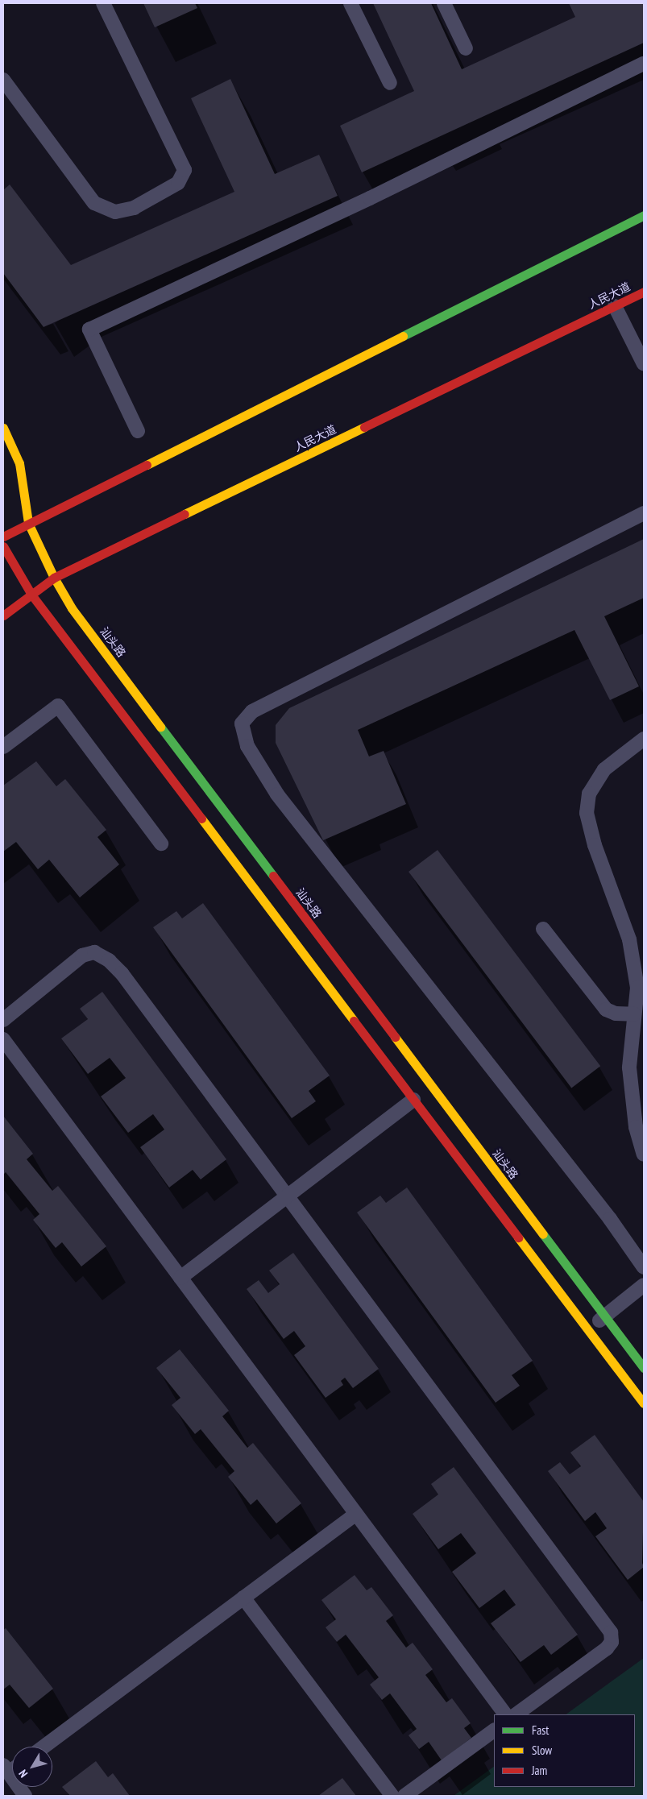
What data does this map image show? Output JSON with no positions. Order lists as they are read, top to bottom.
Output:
{
  "streets": {
    "street": ["人民大道", "汕头路"]
  },
  "crossings": [
    ["人民大道", "汕头路"]
  ],
  "legend": ["Fast", "Slow", "Jam"],
  "north": "bottom left"
}
